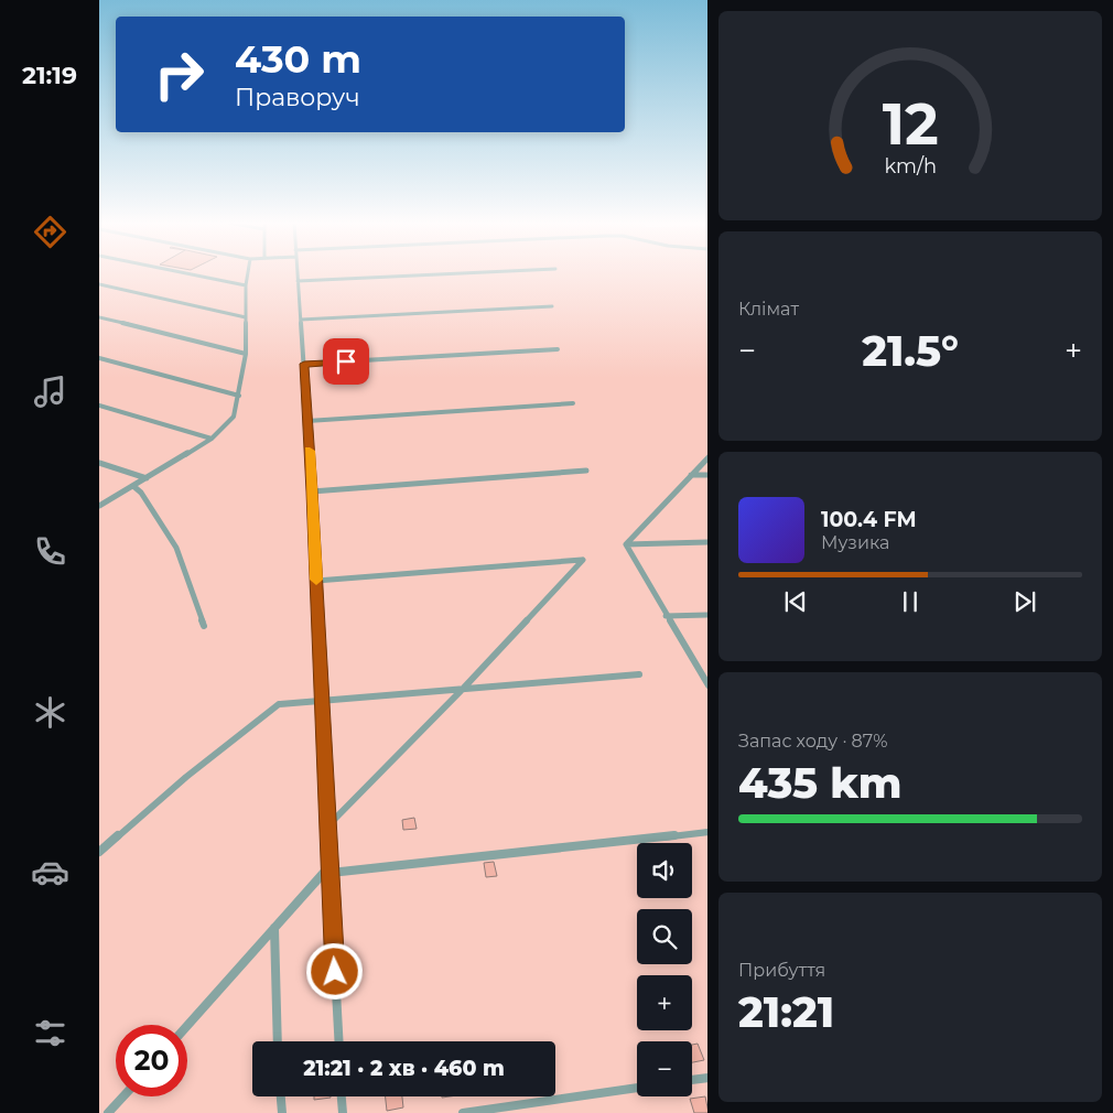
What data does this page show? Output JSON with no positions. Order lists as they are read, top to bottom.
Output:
{
  "page": {
    "tabs": "21:19",
    "turn": ["430 m", "Праворуч"],
    "tile": [
      "Клімат",
      ["Запас ходу · 87%", "435 km"],
      ["Прибуття", "21:21"]
    ],
    "heat": ["−", "21.5°", "+"],
    "song": ["100.4 FM", "Музика"],
    "map_buttons": ["+", "−"],
    "limit": "20",
    "trip": "21:21 · 2 хв · 460 m",
    "gauge": ["12", "km/h"]
  }
}
